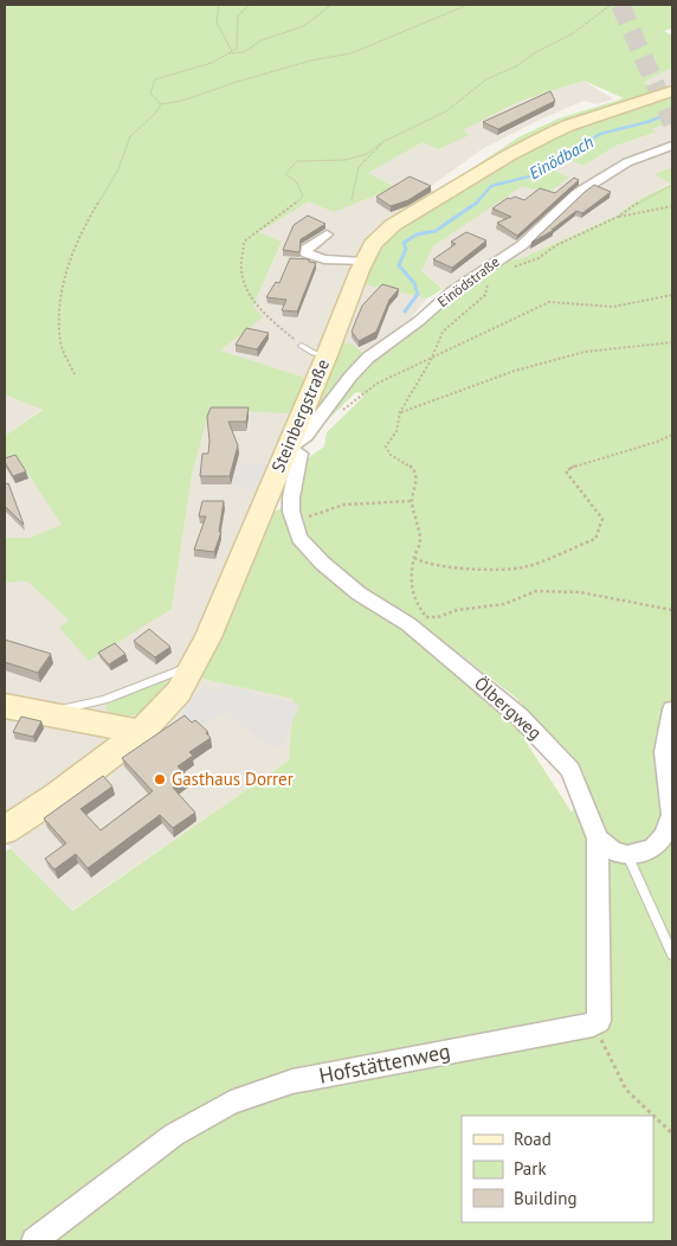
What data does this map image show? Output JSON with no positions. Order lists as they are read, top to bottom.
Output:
{
  "streets": {
    "main road": ["Steinbergstraße"],
    "street": ["Einödstraße", "Ölbergweg", "Hofstättenweg"]
  },
  "crossings": [
    ["Einödstraße", "Steinbergstraße"],
    ["Einödstraße", "Ölbergweg"],
    ["Steinbergstraße", "Ölbergweg"]
  ],
  "water": ["Einödbach"],
  "places": ["Gasthaus Dorrer"],
  "legend": ["Road", "Park", "Building"]
}
